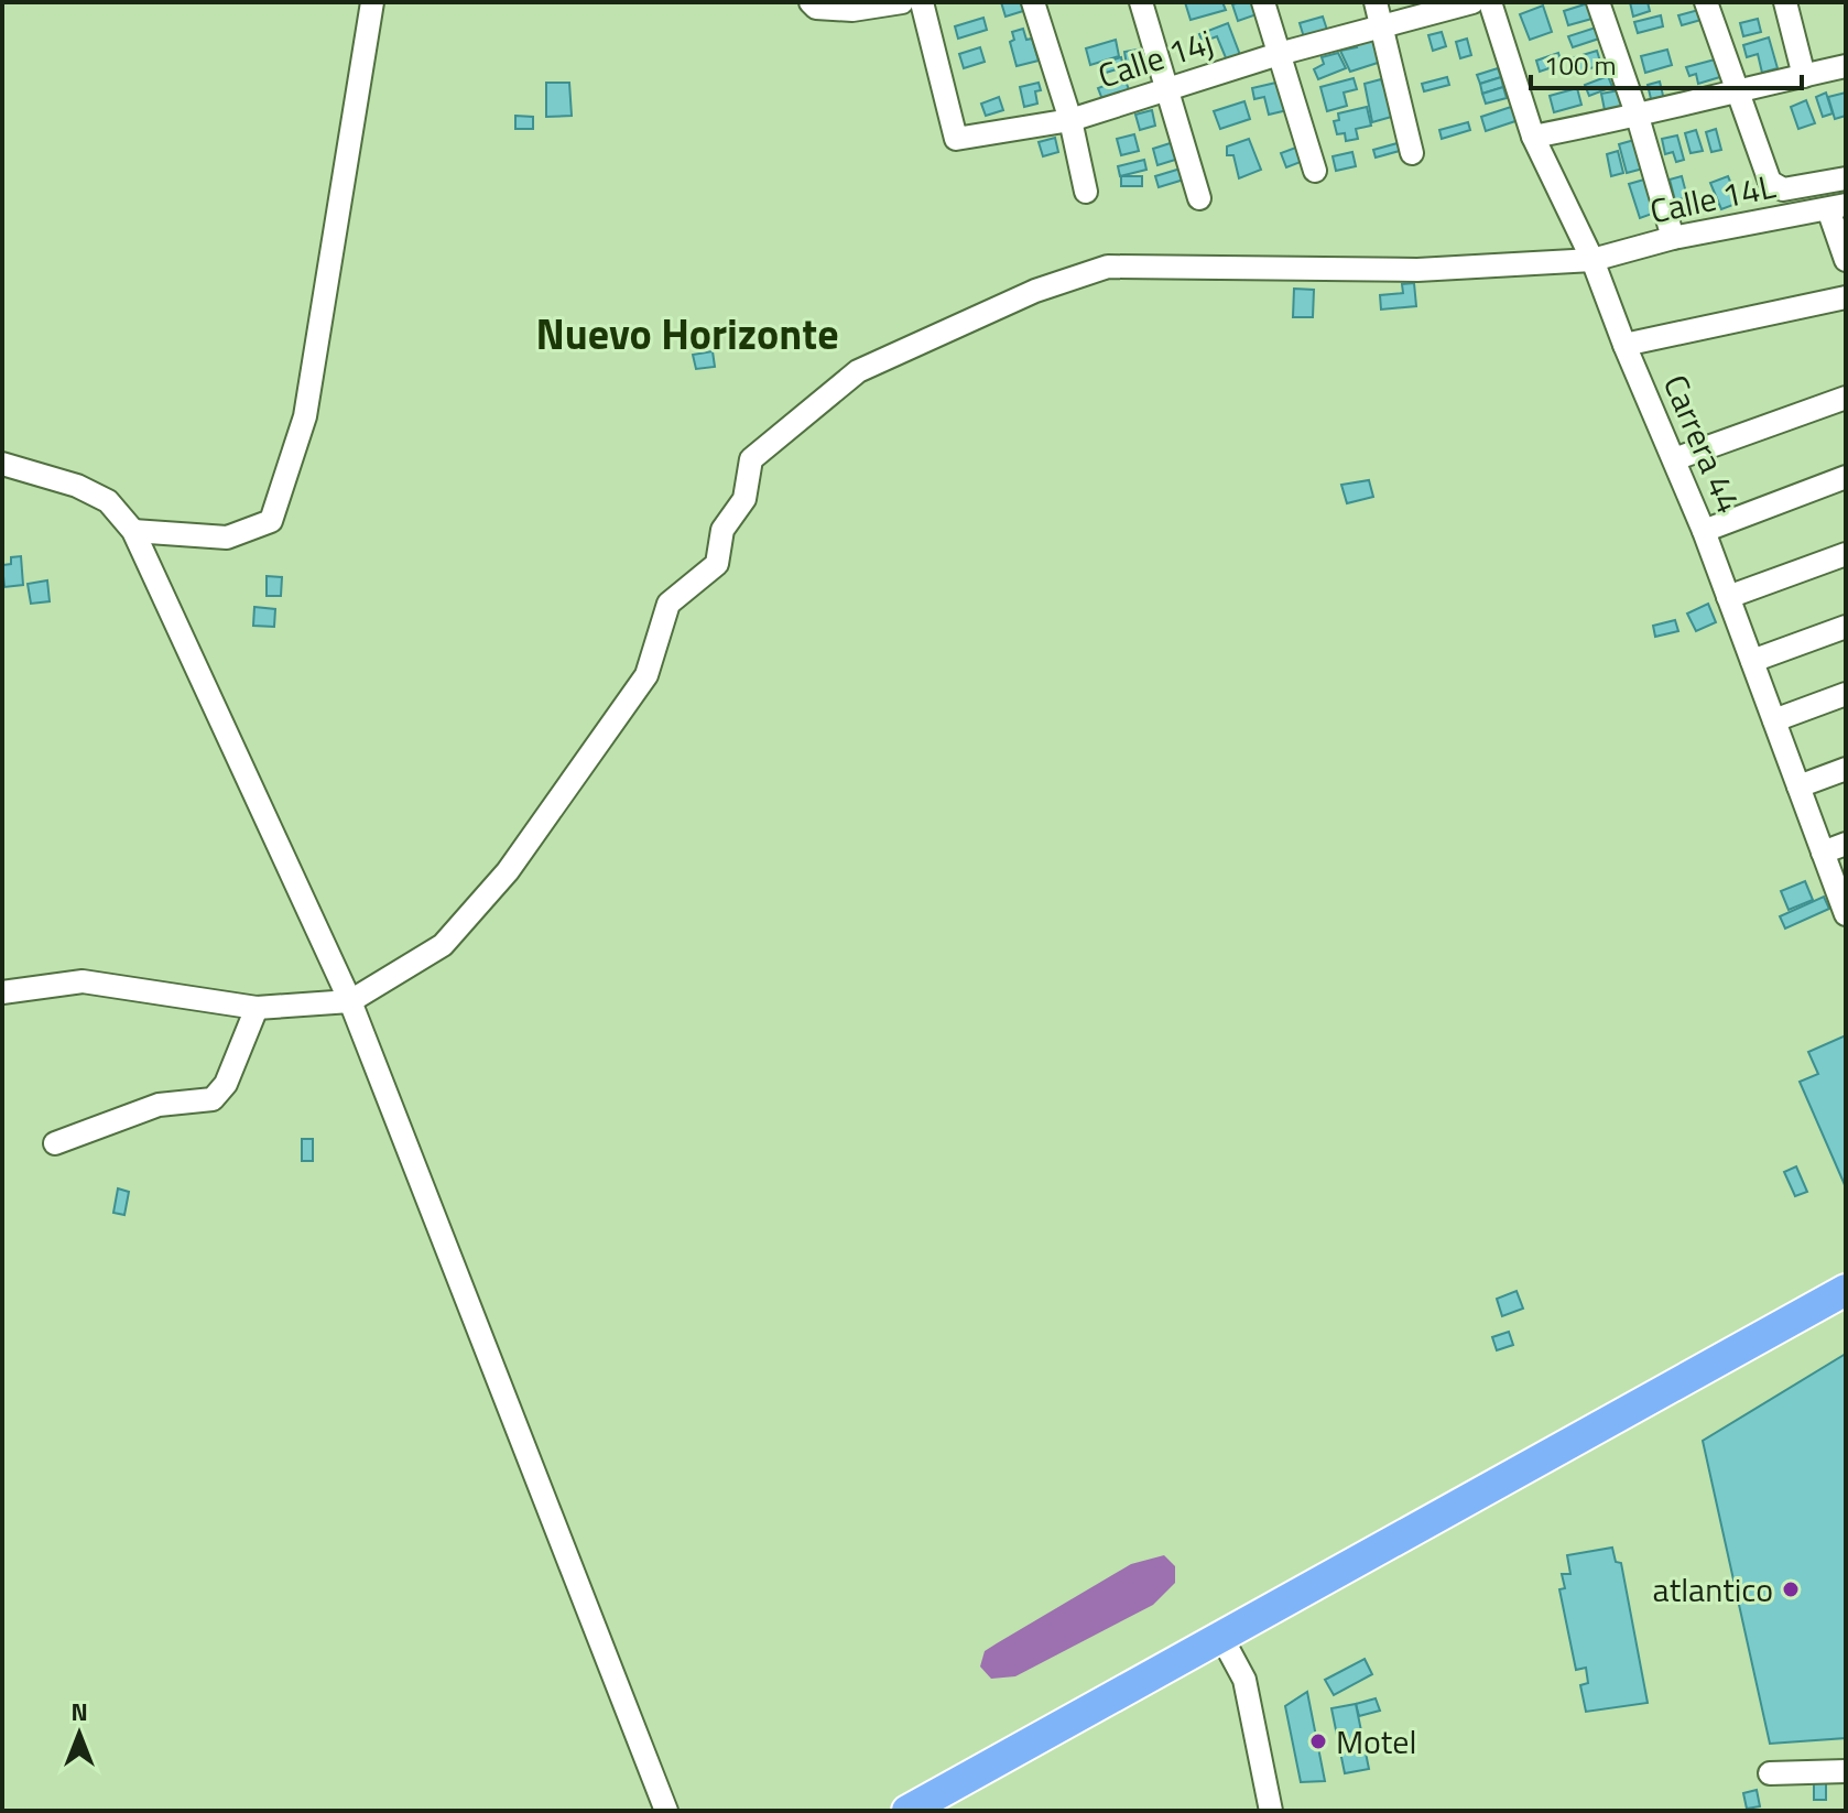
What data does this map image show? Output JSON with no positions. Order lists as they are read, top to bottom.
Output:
{
  "streets": {
    "street": ["Calle 14j", "Calle 14L", "Carrera 44"]
  },
  "crossings": [
    ["Calle 14L", "Carrera 44"]
  ],
  "districts": ["Nuevo Horizonte"],
  "places": ["atlantico", "Motel"],
  "scale_bar": "100 m",
  "north": "top"
}
